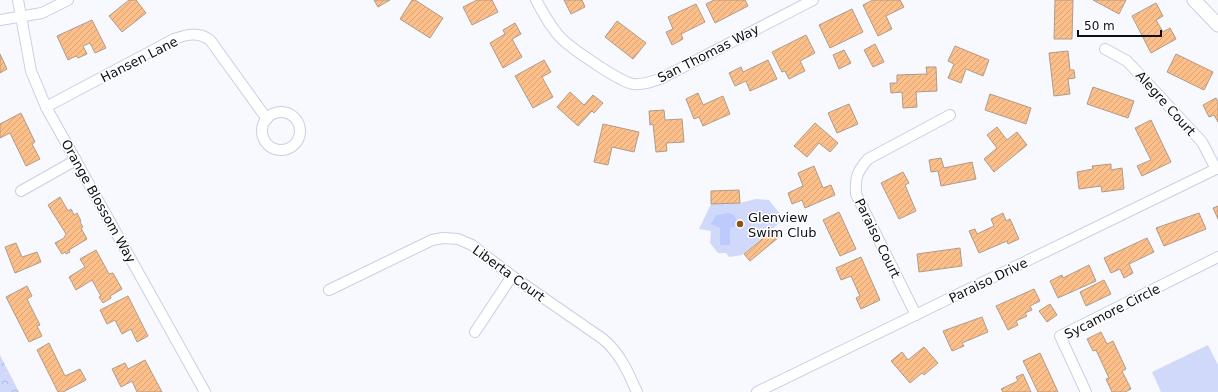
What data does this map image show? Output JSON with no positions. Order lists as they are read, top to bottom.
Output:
{
  "streets": {
    "street": [
      "San Thomas Way",
      "Hansen Lane",
      "Alegre Court",
      "Orange Blossom Way",
      "Paraiso Court",
      "Liberta Court",
      "Paraiso Drive",
      "Sycamore Circle"
    ]
  },
  "crossings": [
    ["Hansen Lane", "Orange Blossom Way"],
    ["Alegre Court", "Paraiso Drive"],
    ["Paraiso Court", "Paraiso Drive"]
  ],
  "places": ["Glenview Swim Club"],
  "scale_bar": "50 m"
}
